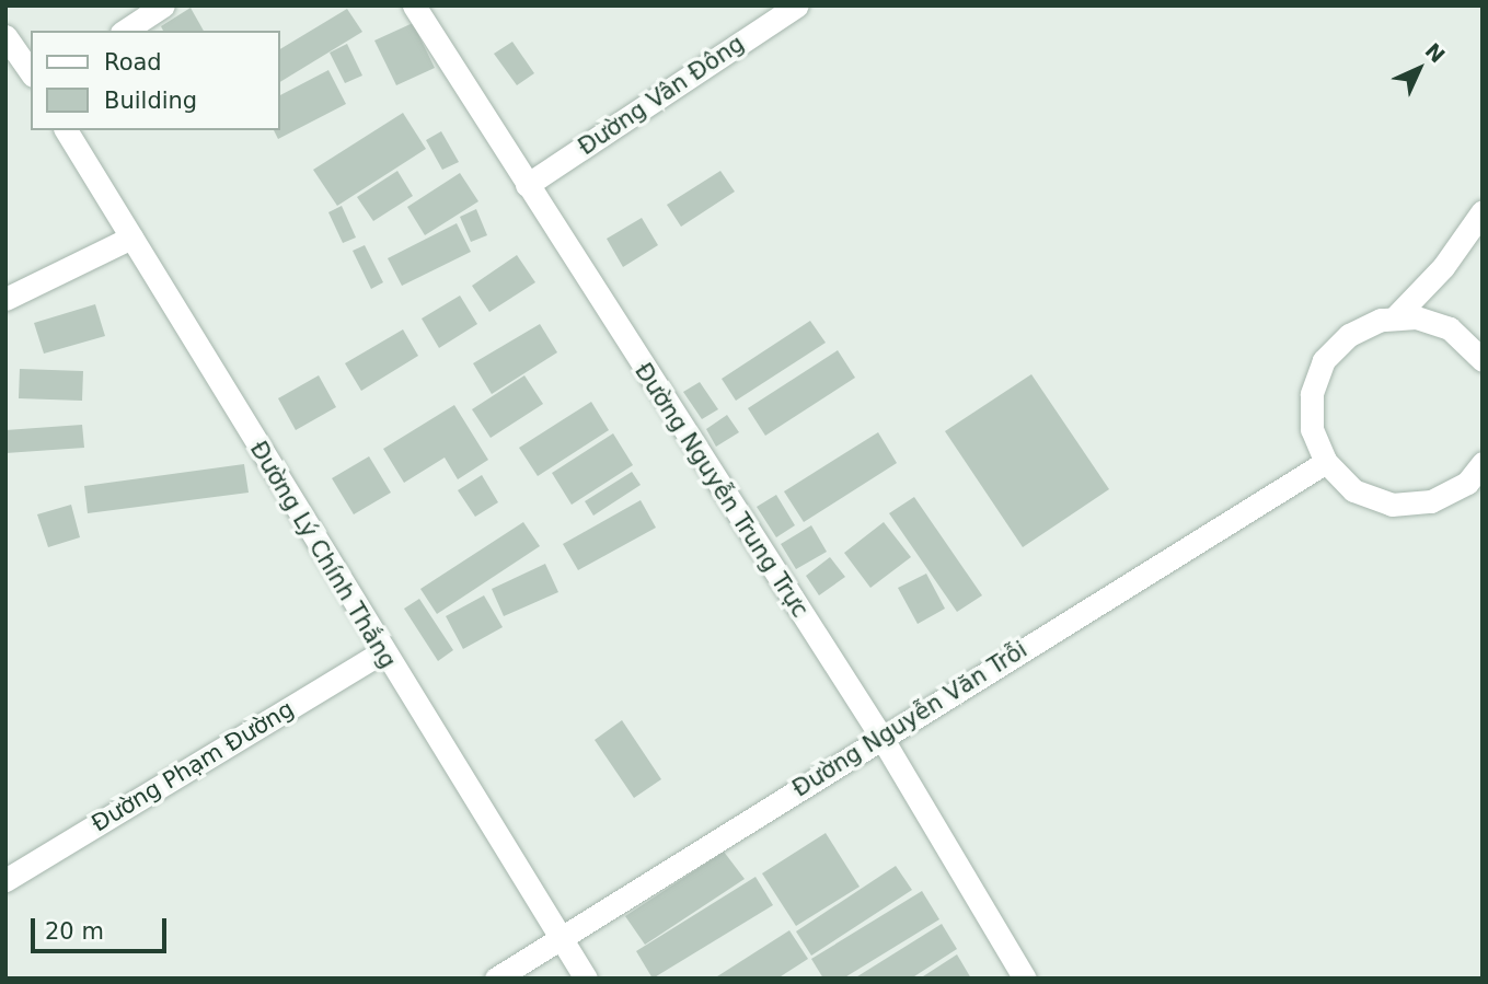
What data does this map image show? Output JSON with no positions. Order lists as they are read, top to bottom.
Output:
{
  "streets": {
    "street": [
      "Đường Vân Đông",
      "Đường Nguyễn Trung Trực",
      "Đường Lý Chính Thắng",
      "Đường Nguyễn Văn Trỗi",
      "Đường Phạm Đường"
    ]
  },
  "crossings": [
    ["Đường Vân Đông", "Đường Nguyễn Trung Trực"],
    ["Đường Nguyễn Trung Trực", "Đường Nguyễn Văn Trỗi"],
    ["Đường Lý Chính Thắng", "Đường Nguyễn Văn Trỗi"],
    ["Đường Lý Chính Thắng", "Đường Phạm Đường"]
  ],
  "legend": ["Road", "Building"],
  "scale_bar": "20 m",
  "north": "top right"
}
